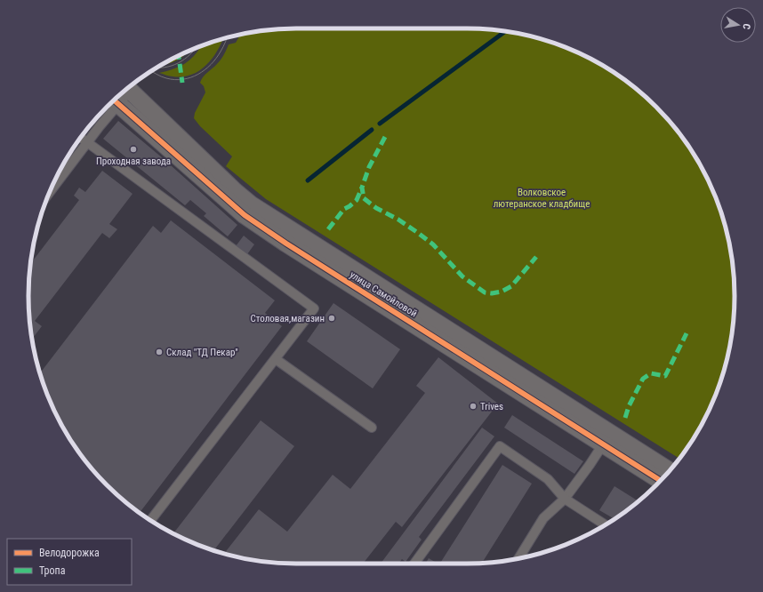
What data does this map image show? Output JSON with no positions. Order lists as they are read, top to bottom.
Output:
{
  "streets": {
    "street": ["улица Самойловой"]
  },
  "parks": ["Волковское лютеранское кладбище"],
  "places": [
    "Проходная завода",
    "Столовая,магазин",
    "Склад \"ТД Пекар\"",
    "Trives"
  ],
  "legend": ["Велодорожка", "Тропа"],
  "north": "right"
}
